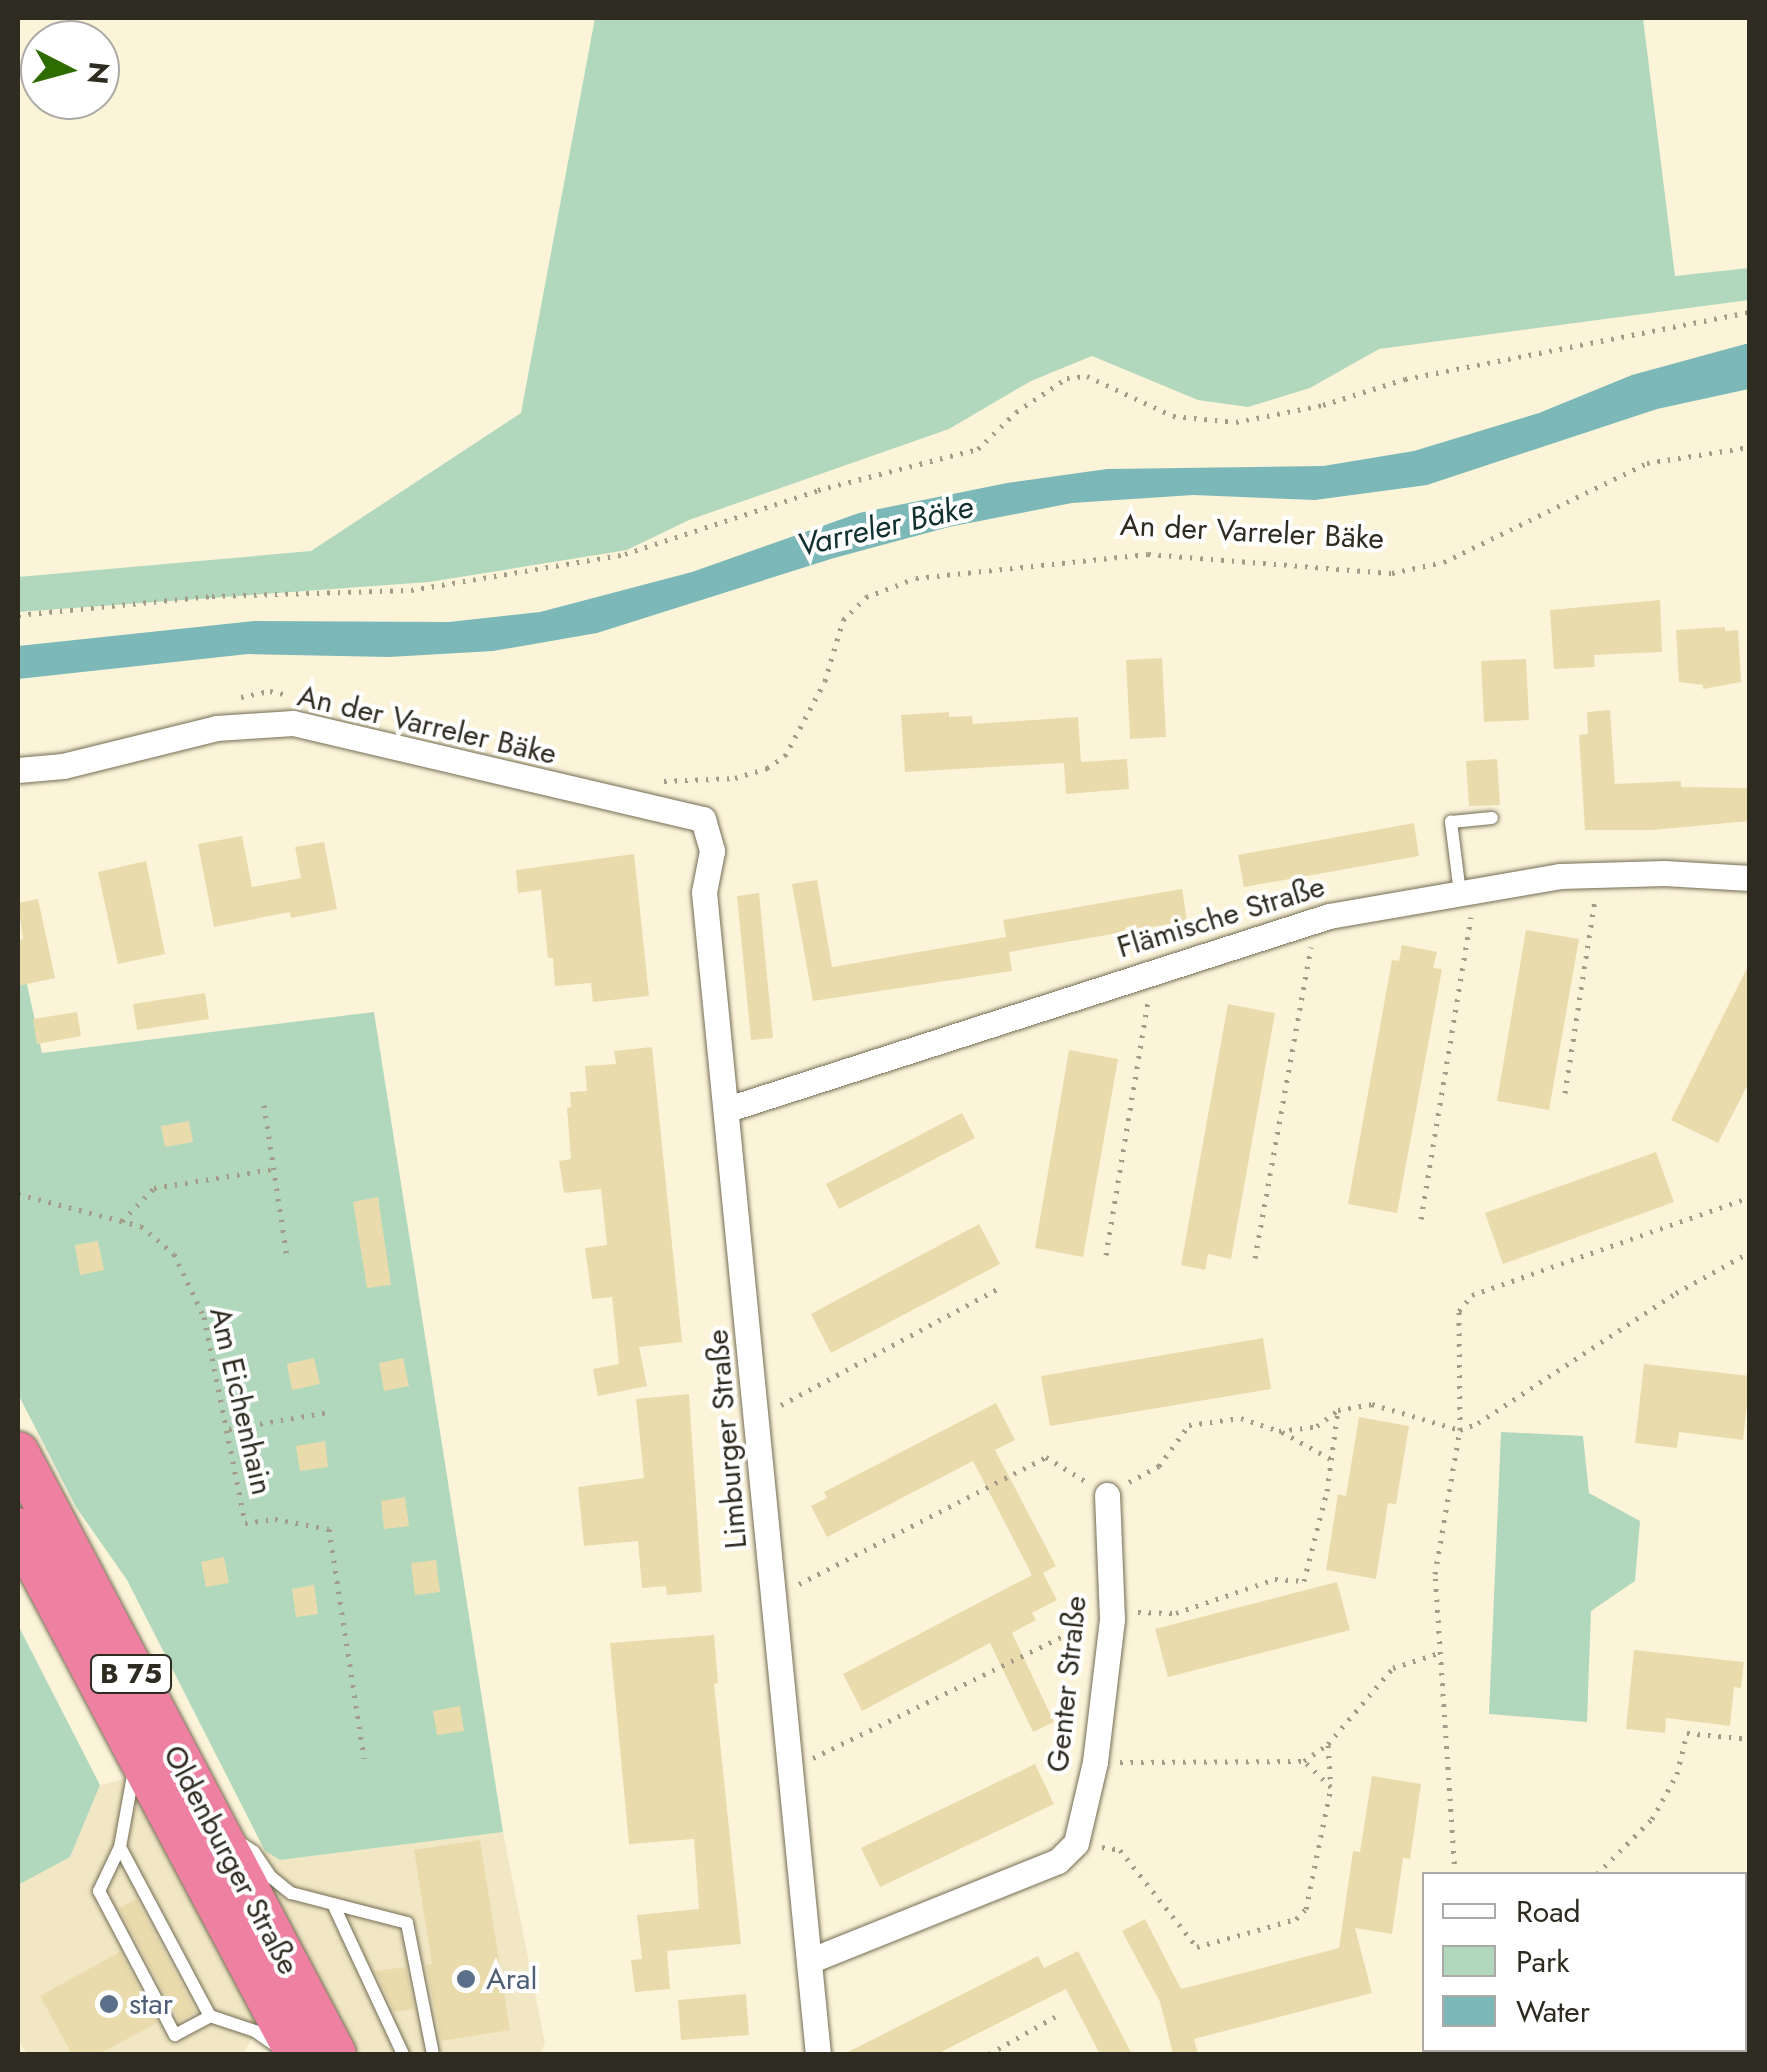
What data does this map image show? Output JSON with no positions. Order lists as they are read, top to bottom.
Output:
{
  "streets": {
    "highway": ["B 75", "Oldenburger Straße"],
    "street": [
      "An der Varreler Bäke",
      "Flämische Straße",
      "Limburger Straße",
      "Genter Straße"
    ],
    "path": ["Am Eichenhain"]
  },
  "crossings": [
    ["An der Varreler Bäke", "Limburger Straße"],
    ["Flämische Straße", "Limburger Straße"]
  ],
  "water": ["Varreler Bäke"],
  "places": ["Aral", "star"],
  "legend": ["Road", "Park", "Water"],
  "north": "right"
}
